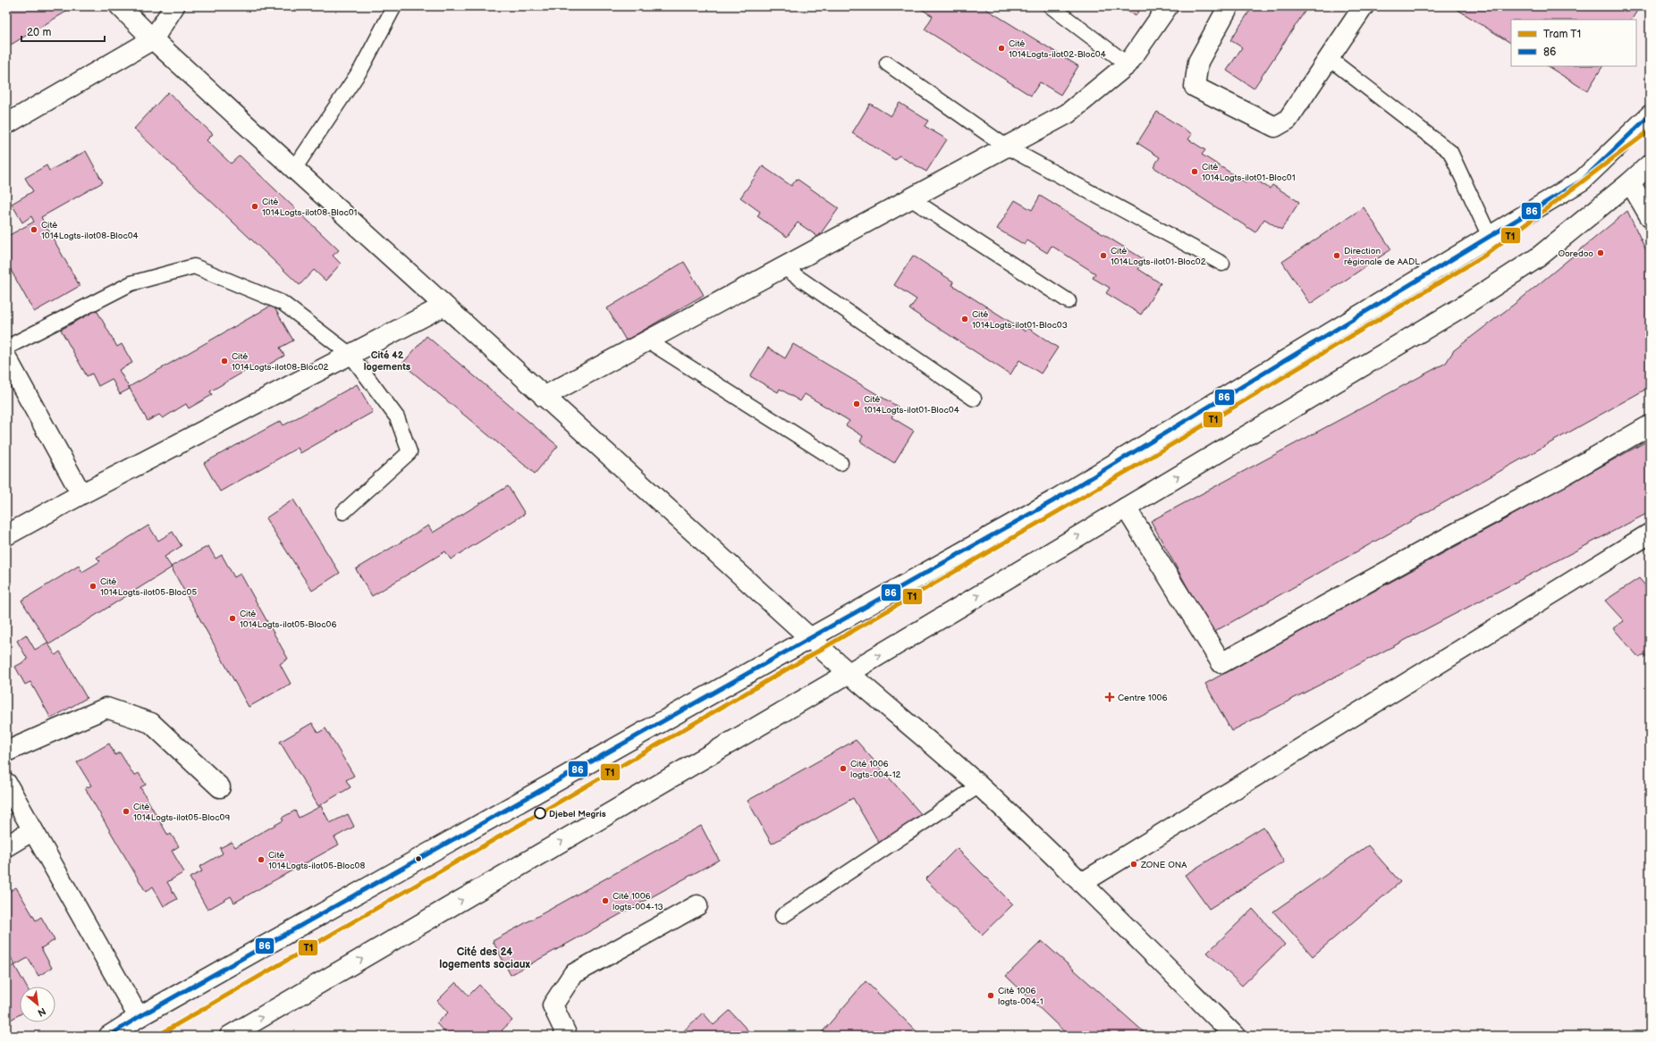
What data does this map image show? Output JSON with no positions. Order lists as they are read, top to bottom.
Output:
{
  "districts": ["Cité 42 logements", "Cité des 24 logements sociaux"],
  "places": {
    "other": [
      "Cité 1014Logts-ilot02-Bloc04",
      "Cité 1014Logts-ilot01-Bloc01",
      "Cité 1014Logts-ilot08-Bloc01",
      "Cité 1014Logts-ilot08-Bloc04",
      "Ooredoo",
      "Cité 1014Logts-ilot01-Bloc02",
      "Direction régionale de AADL",
      "Cité 1014Logts-ilot01-Bloc03",
      "Cité 1014Logts-ilot08-Bloc02",
      "Cité 1014Logts-ilot01-Bloc04",
      "Cité 1014Logts-ilot05-Bloc05",
      "Cité 1014Logts-ilot05-Bloc06",
      "Cité 1006 logts-004-12",
      "Cité 1014Logts-ilot05-Bloc09",
      "Djebel Megris",
      "Cité 1014Logts-ilot05-Bloc08",
      "ZONE ONA",
      "Cité 1006 logts-004-13",
      "Cité 1006 logts-004-1"
    ],
    "health": ["Centre 1006"]
  },
  "lines": ["transit line 86", "tram line T1"],
  "legend": ["Tram T1", "86"],
  "scale_bar": "20 m",
  "north": "bottom right"
}
